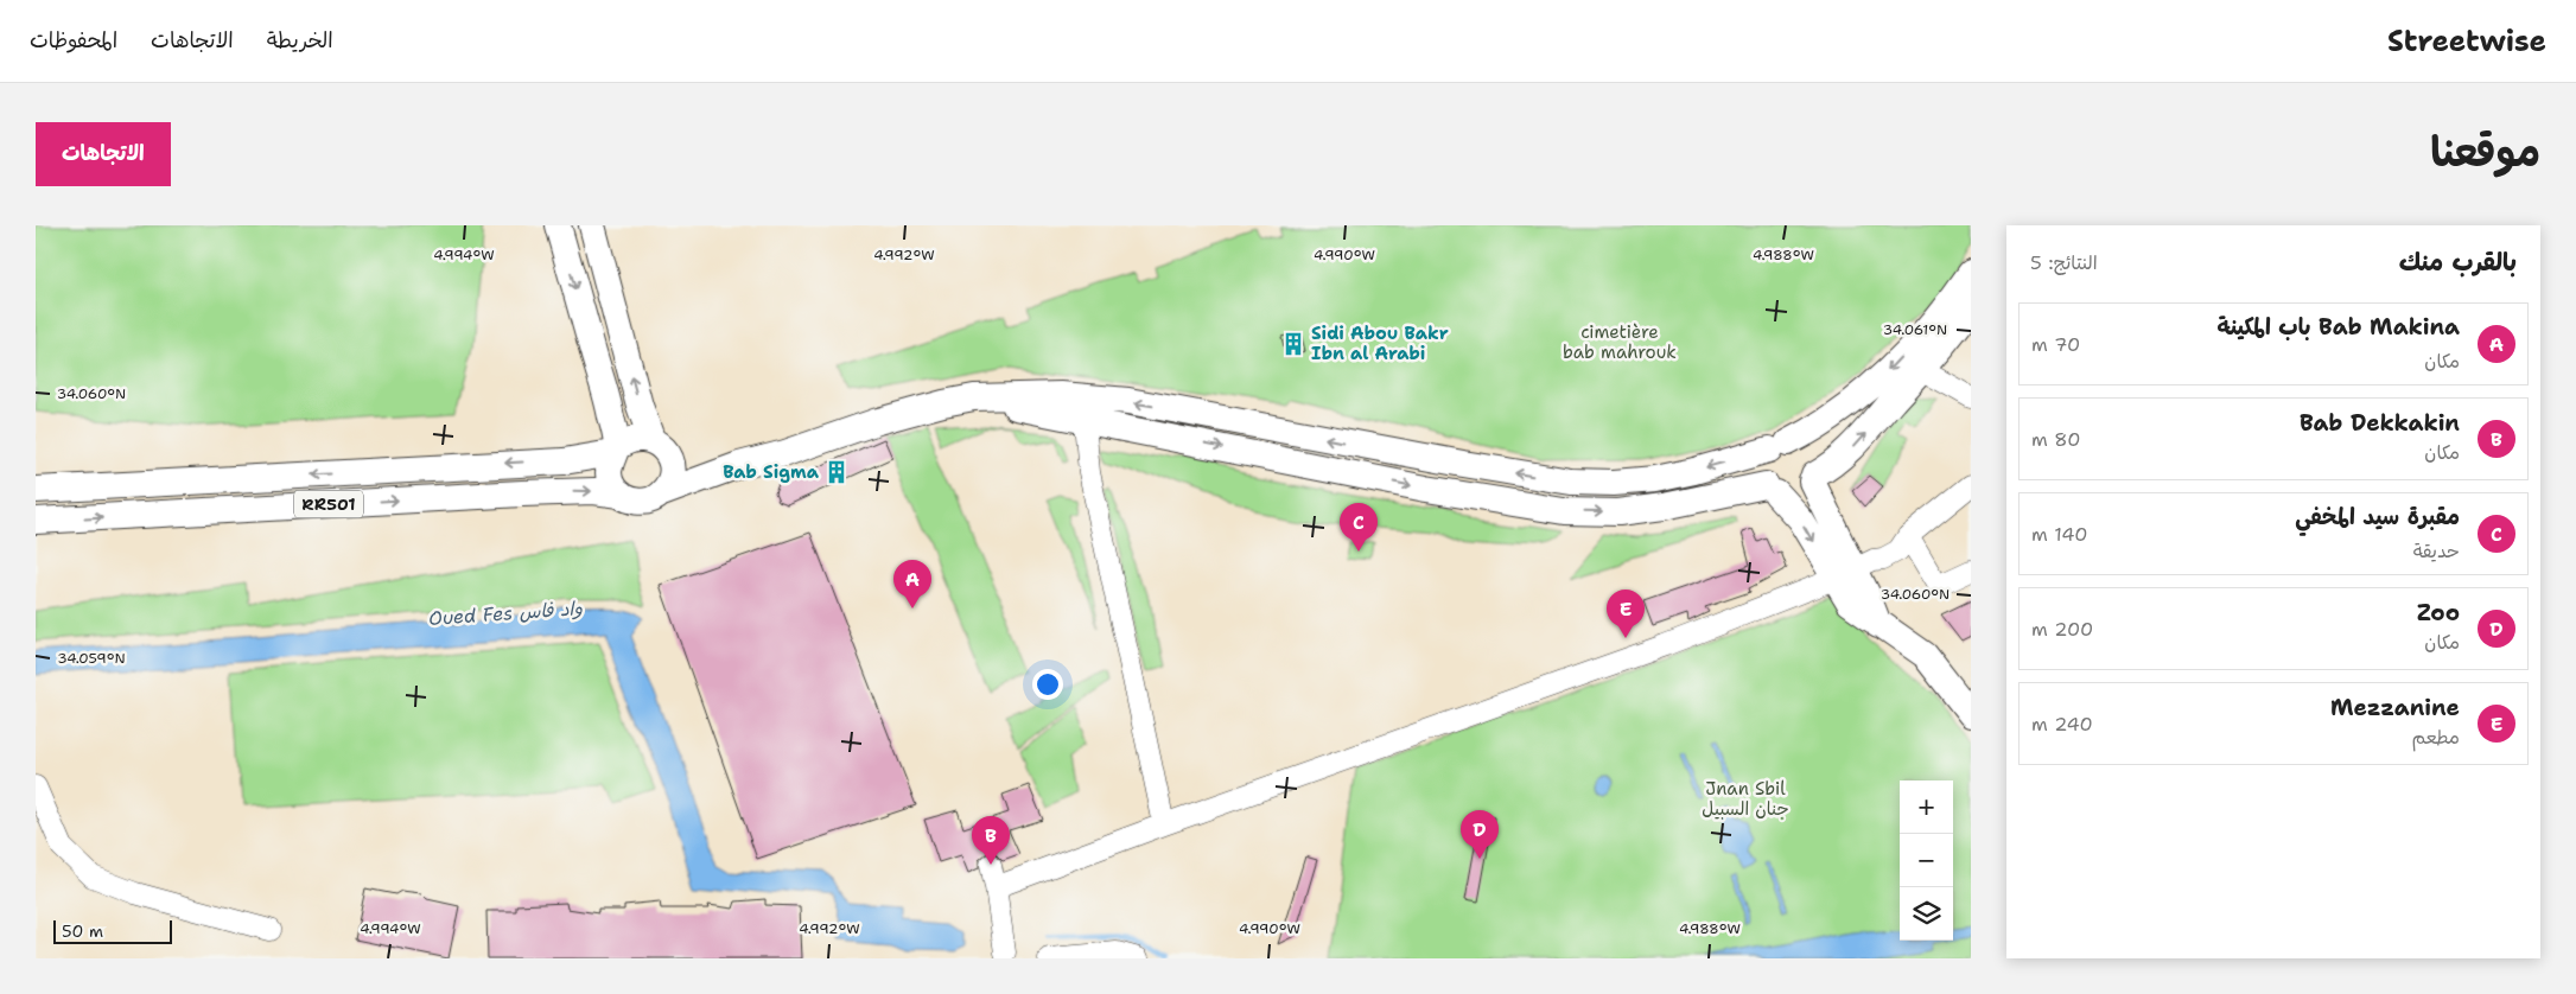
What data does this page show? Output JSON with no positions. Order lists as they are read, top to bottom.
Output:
{
  "streets": {
    "main road": ["RR501"]
  },
  "water": ["Oued Fes واد فاس"],
  "parks": ["cimetière bab mahrouk", "Jnan Sbil جنان السبيل"],
  "places": {
    "building": ["Sidi Abou Bakr Ibn al Arabi", "Bab Sigma"]
  },
  "scale_bar": "50 m",
  "page": {
    "header": "Streetwise",
    "nav": ["الخريطة", "الاتجاهات", "المحفوظات"],
    "title": "موقعنا",
    "buttons": "الاتجاهات",
    "heading": ["بالقرب منك", "النتائج: 5"],
    "list": [
      {
        "mark": "A",
        "name": "Bab Makina باب المكينة",
        "note": "مكان",
        "value": "70 m"
      },
      {
        "mark": "B",
        "name": "Bab Dekkakin",
        "note": "مكان",
        "value": "80 m"
      },
      {
        "mark": "C",
        "name": "مقبرة سيد المخفي",
        "note": "حديقة",
        "value": "140 m"
      },
      {
        "mark": "D",
        "name": "Zoo",
        "note": "مكان",
        "value": "200 m"
      },
      {
        "mark": "E",
        "name": "Mezzanine",
        "note": "مطعم",
        "value": "240 m"
      }
    ],
    "pins": [
      "C",
      "A",
      "E",
      "D",
      "B"
    ],
    "map_buttons": ["+", "−"],
    "scale": "50 m"
  },
  "coordinates": [
    "4.994°W",
    "4.992°W",
    "4.990°W",
    "4.988°W",
    "34.061°N",
    "34.060°N",
    "34.059°N"
  ]
}
